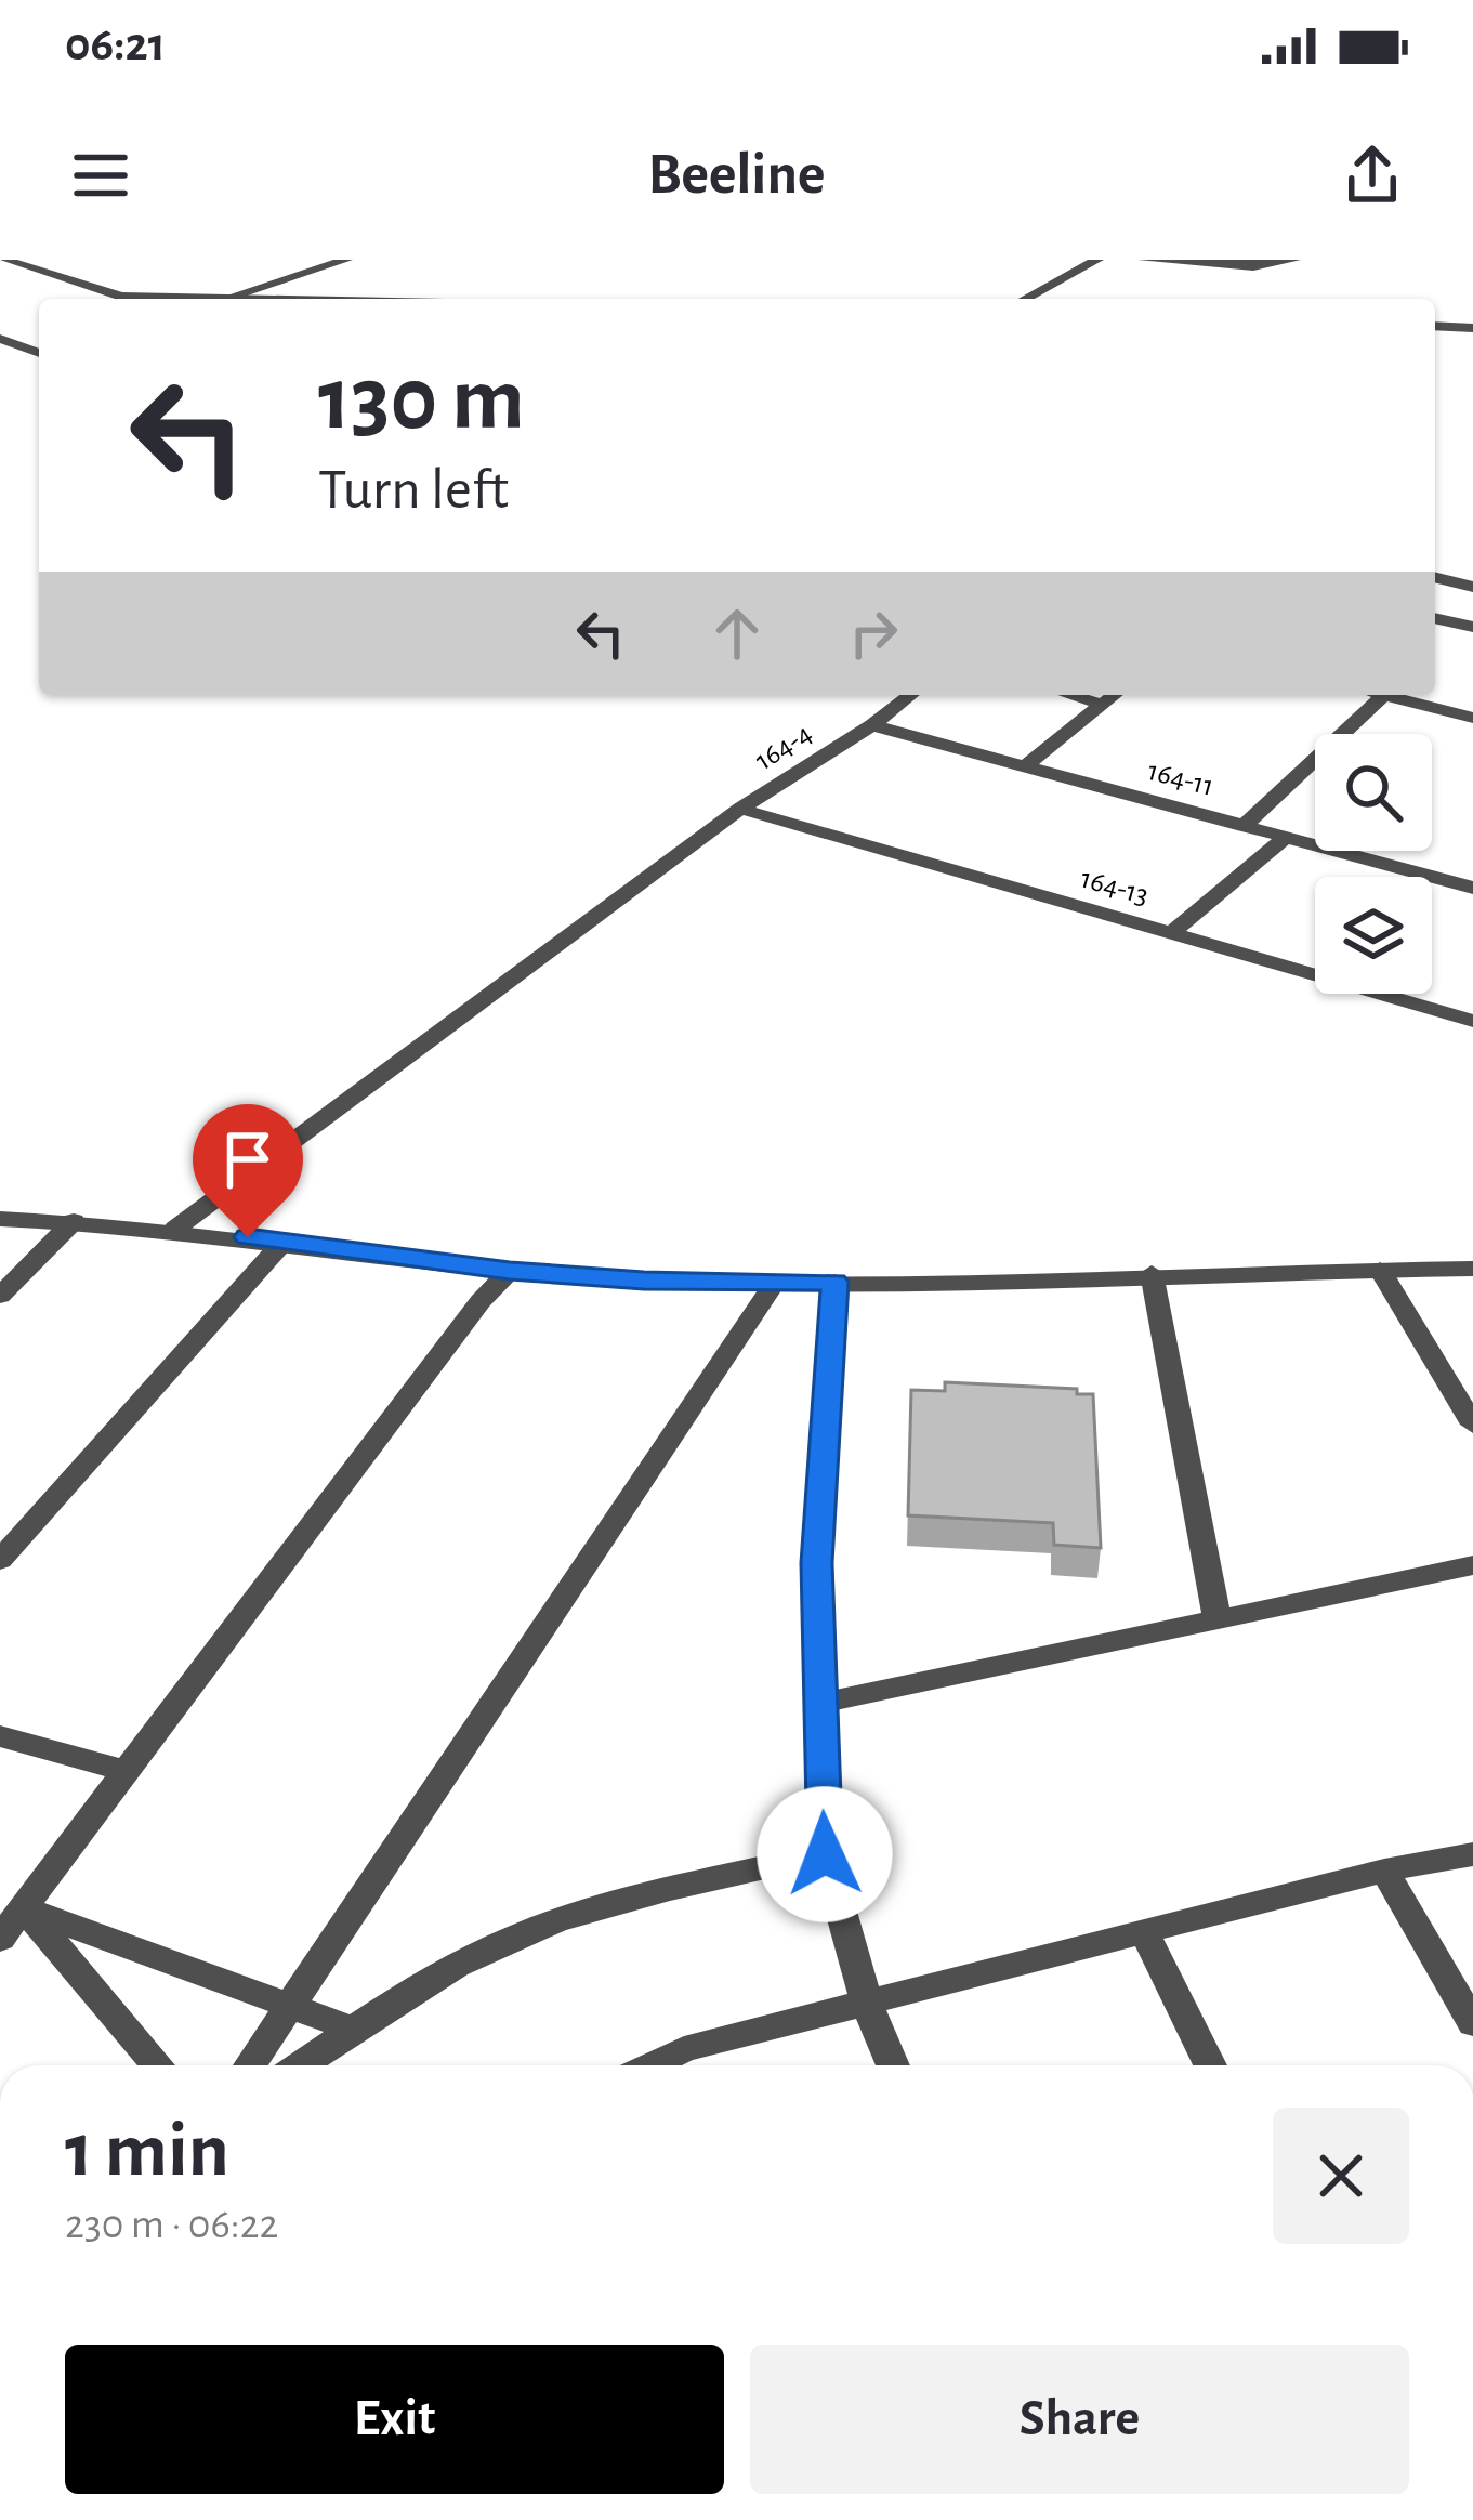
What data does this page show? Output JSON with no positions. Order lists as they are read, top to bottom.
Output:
{
  "streets": {
    "street": ["164-4", "164-11", "164-13"]
  },
  "crossings": [
    ["164-4", "164-11"],
    ["164-4", "164-13"]
  ],
  "page": {
    "status": "06:21",
    "header": "Beeline",
    "turn": ["130 m", "Turn left"],
    "heading": ["1 min", "230 m · 06:22"],
    "buttons": ["Exit", "Share"]
  }
}
